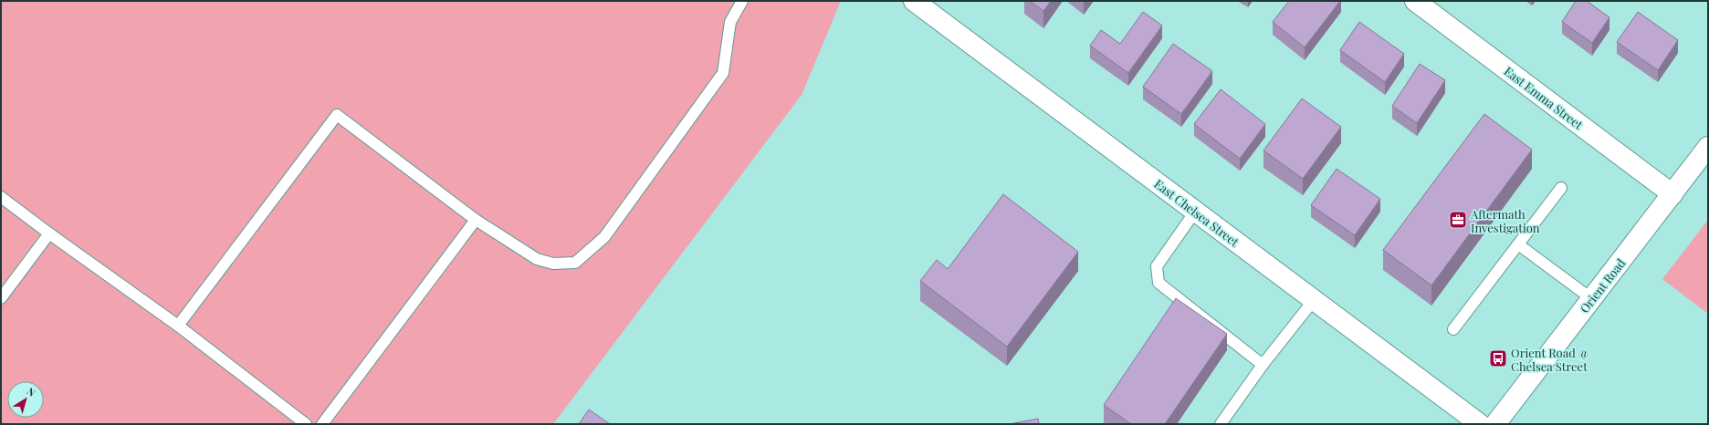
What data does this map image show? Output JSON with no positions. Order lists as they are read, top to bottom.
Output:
{
  "streets": {
    "street": ["East Emma Street", "East Chelsea Street", "Orient Road"]
  },
  "crossings": [
    ["East Emma Street", "Orient Road"]
  ],
  "places": {
    "office": ["Aftermath Investigation"],
    "bus stop": ["Orient Road @ Chelsea Street"]
  },
  "north": "top right"
}
